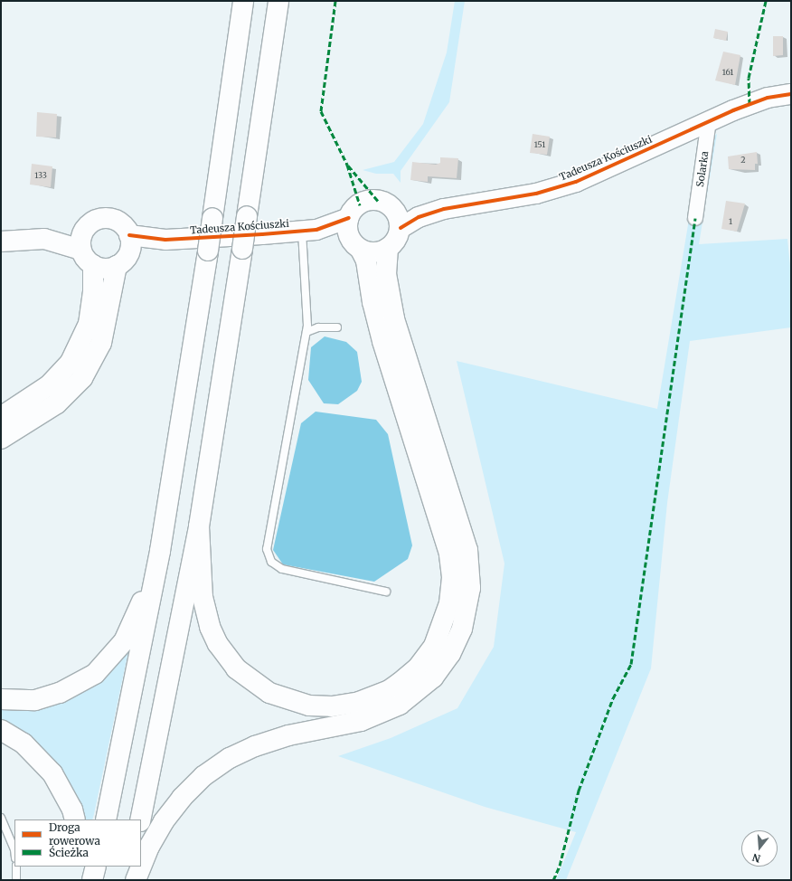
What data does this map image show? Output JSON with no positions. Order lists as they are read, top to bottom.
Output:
{
  "streets": {
    "main road": ["Tadeusza Kościuszki"],
    "street": ["Solarka"]
  },
  "crossings": [
    ["Tadeusza Kościuszki", "Solarka"]
  ],
  "house_numbers": [
    "161",
    "151",
    "2",
    "133",
    "1"
  ],
  "legend": ["Droga rowerowa", "Ścieżka"],
  "north": "bottom"
}
